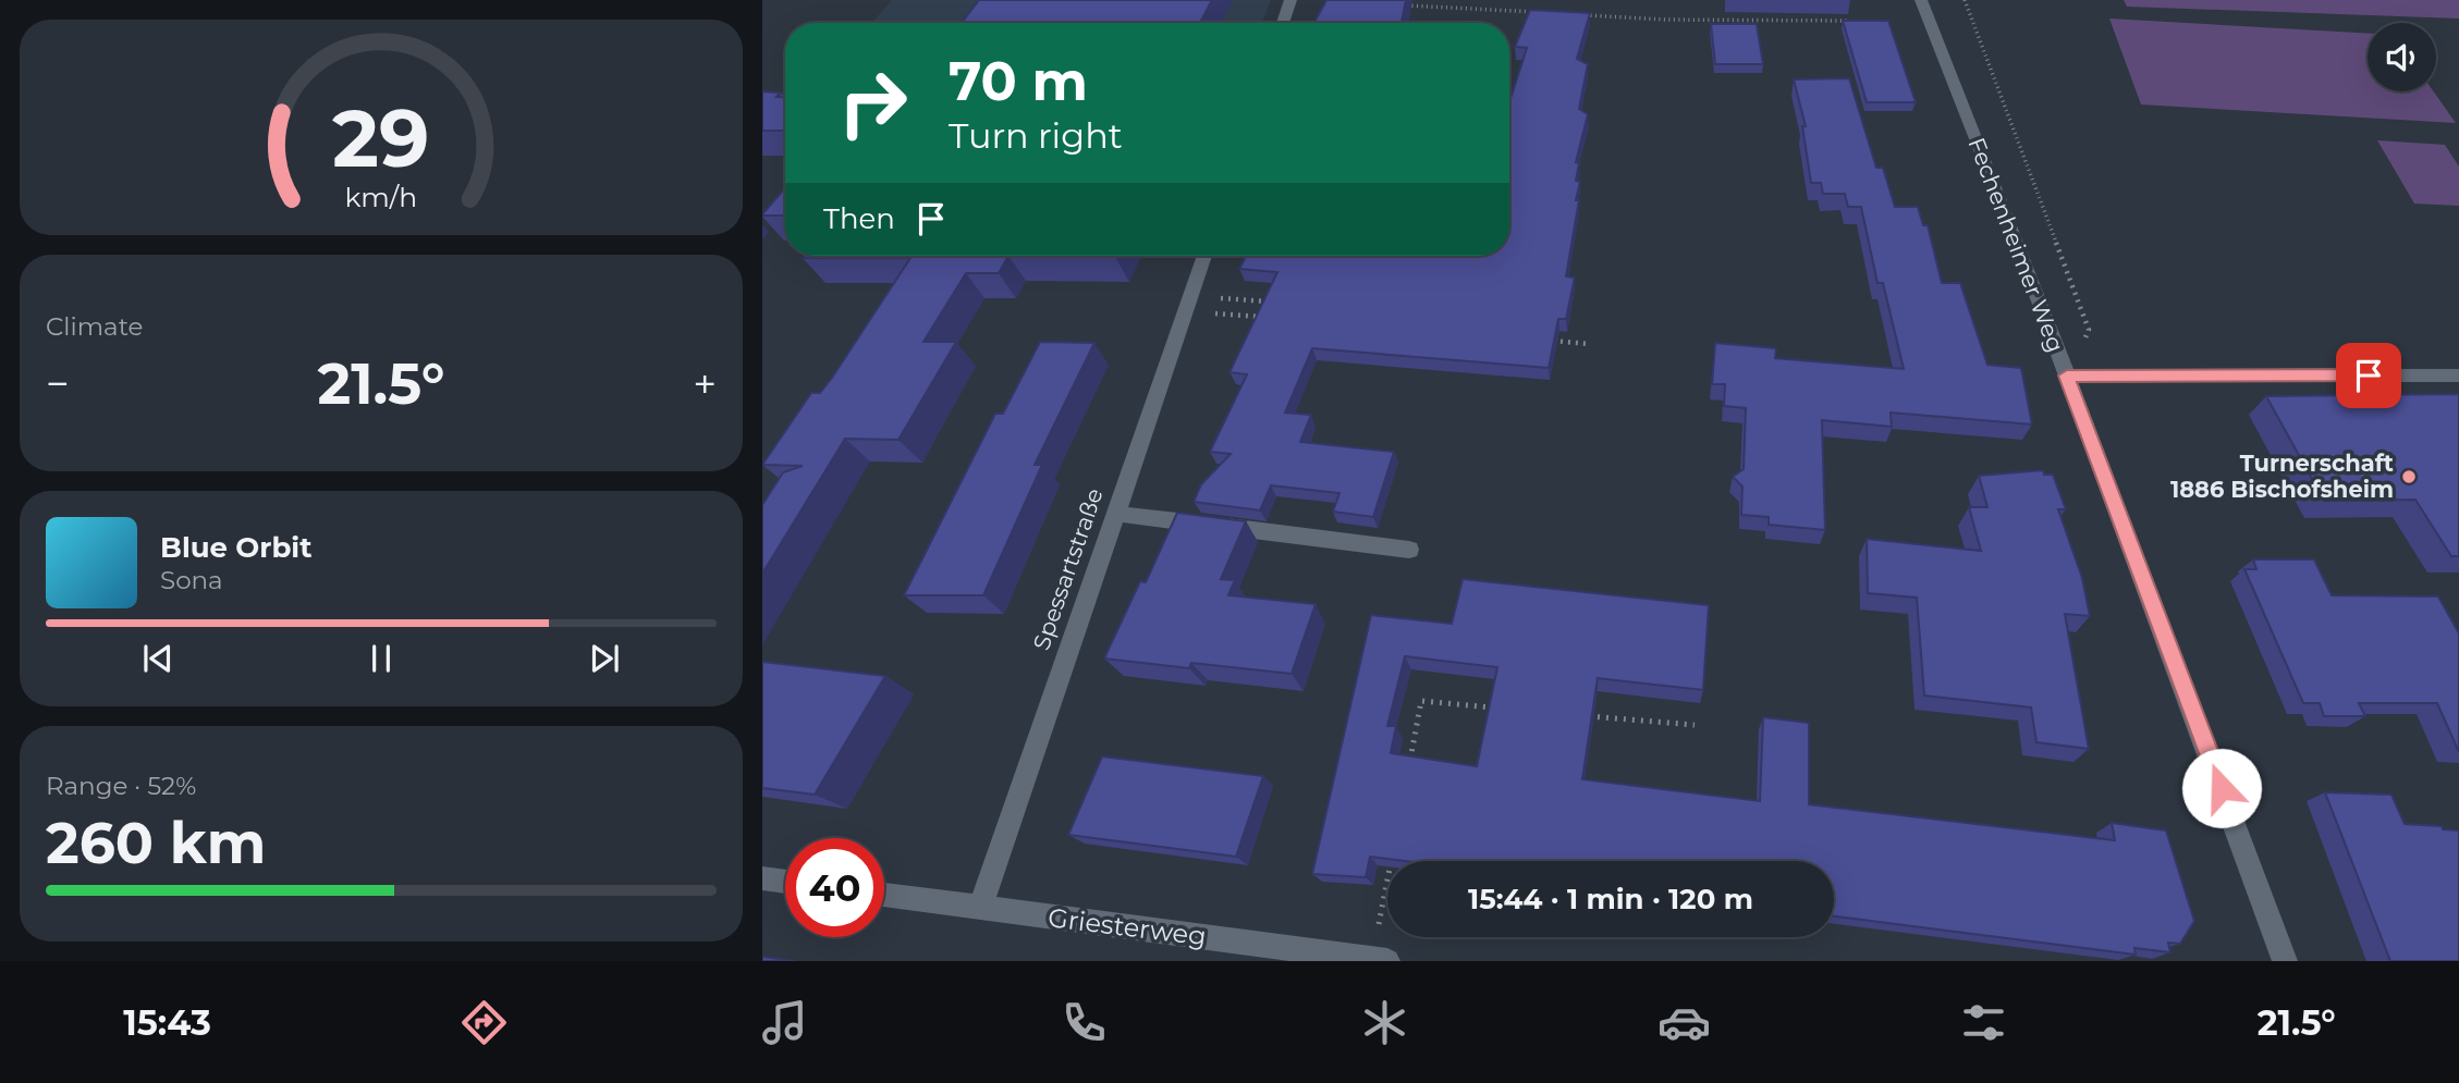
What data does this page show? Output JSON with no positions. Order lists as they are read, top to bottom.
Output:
{
  "streets": {
    "street": ["Fechenheimer Weg", "Spessartstraße", "Griesterweg"]
  },
  "crossings": [
    ["Spessartstraße", "Griesterweg"]
  ],
  "places": ["Turnerschaft 1886 Bischofsheim"],
  "page": {
    "turn": ["70 m", "Turn right"],
    "then": "Then",
    "tile": [
      "Climate",
      ["Range · 52%", "260 km"]
    ],
    "heat": ["−", "21.5°", "+"],
    "song": ["Blue Orbit", "Sona"],
    "limit": "40",
    "trip": "15:44 · 1 min · 120 m",
    "tabs": ["15:43", "21.5°"],
    "gauge": ["29", "km/h"]
  }
}
